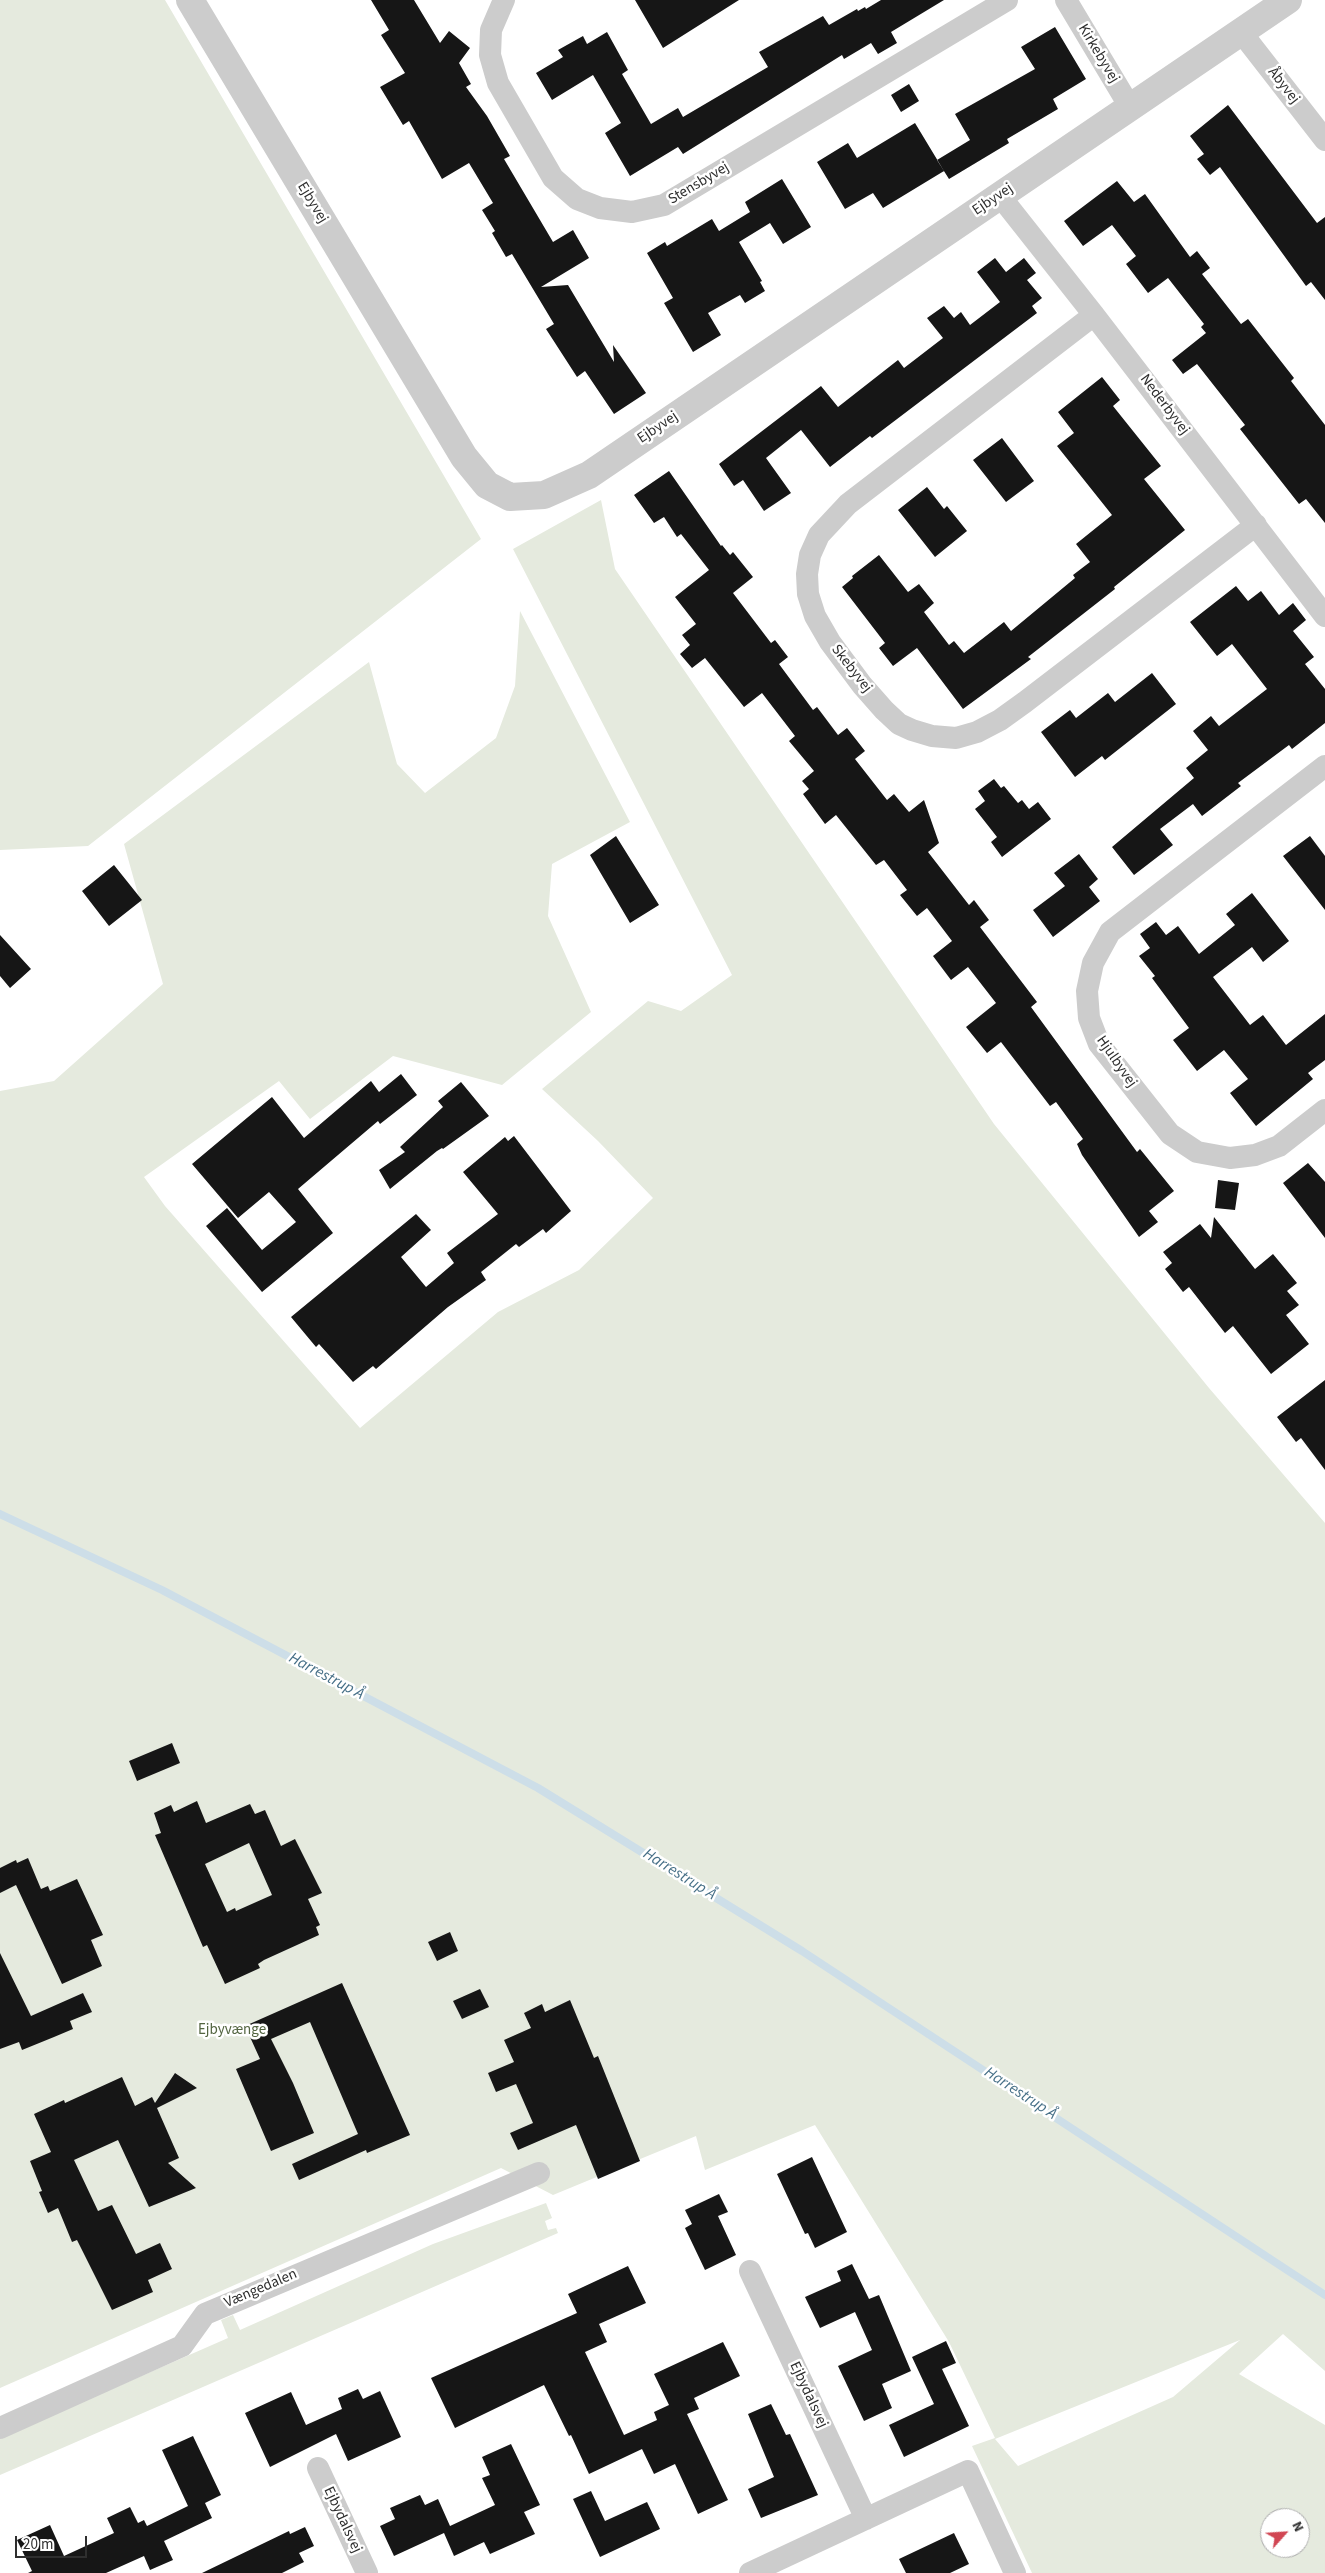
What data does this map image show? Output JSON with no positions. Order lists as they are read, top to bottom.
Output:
{
  "streets": {
    "street": [
      "Kirkebyvej",
      "Åbyvej",
      "Stensbyvej",
      "Ejbyvej",
      "Nederbyvej",
      "Skebyvej",
      "Hjulbyvej",
      "Vængedalen",
      "Ejbydalsvej"
    ]
  },
  "crossings": [
    ["Kirkebyvej", "Ejbyvej"],
    ["Åbyvej", "Ejbyvej"],
    ["Ejbyvej", "Nederbyvej"],
    ["Nederbyvej", "Skebyvej"]
  ],
  "water": ["Harrestrup Å"],
  "parks": ["Ejbyvænge"],
  "scale_bar": "20 m",
  "north": "top right"
}
